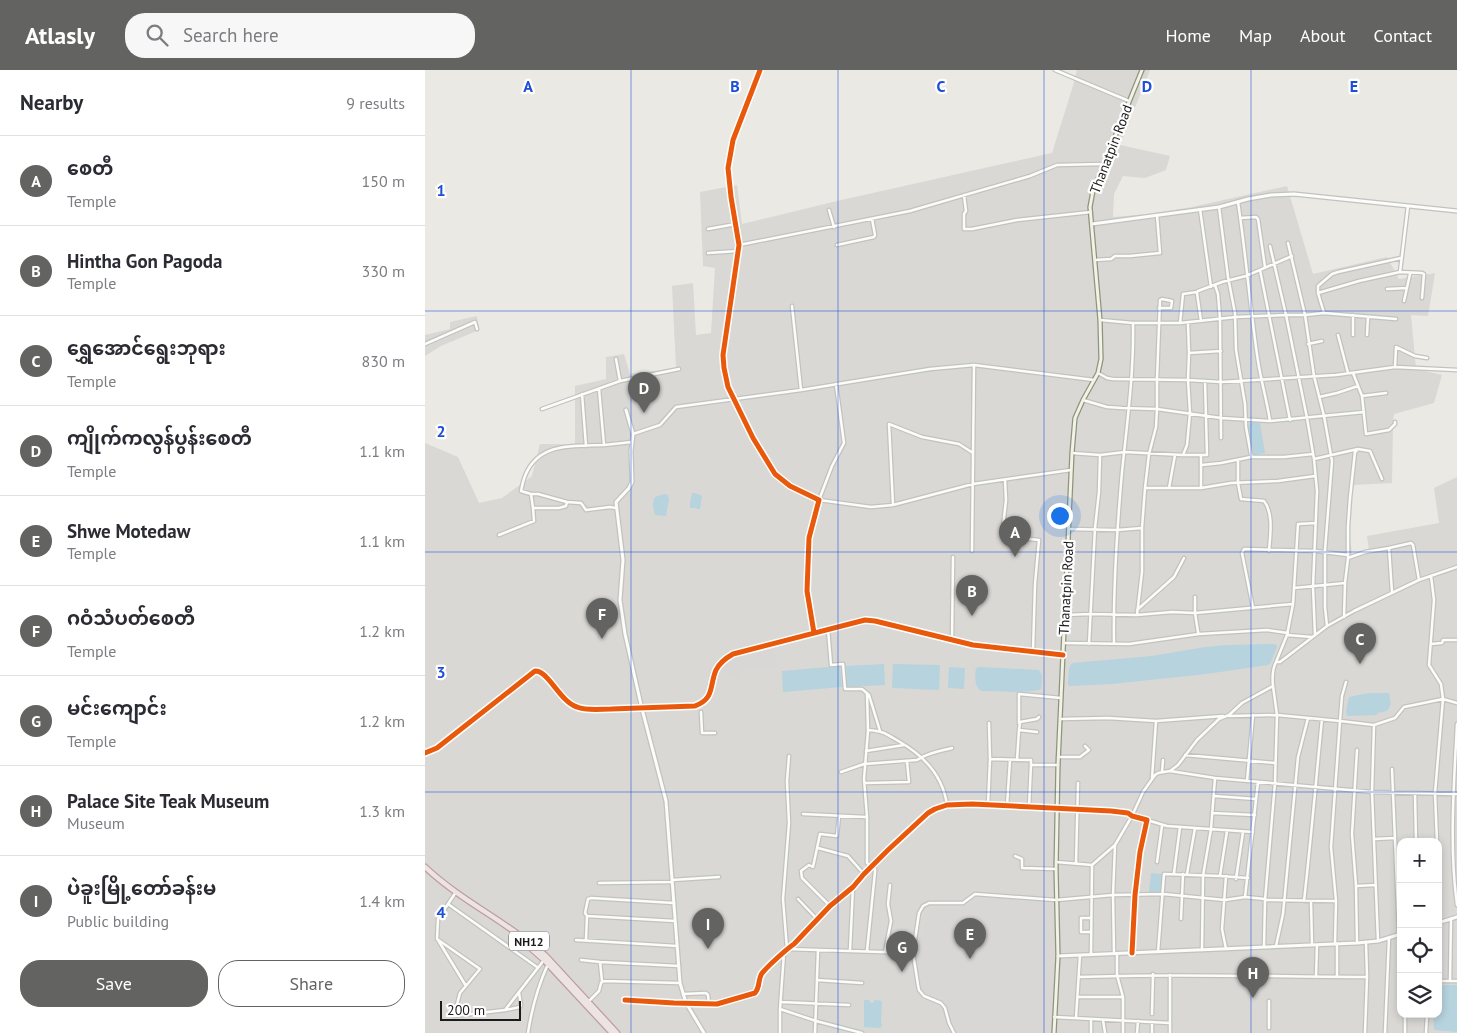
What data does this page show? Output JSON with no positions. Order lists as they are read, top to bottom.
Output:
{
  "streets": {
    "highway": ["NH12"],
    "main road": ["Thanatpin Road"]
  },
  "scale_bar": "200 m",
  "page": {
    "header": "Atlasly",
    "search": "Search here",
    "nav": [
      "Home",
      "Map",
      "About",
      "Contact"
    ],
    "heading": ["Nearby", "9 results"],
    "list": [
      {
        "mark": "A",
        "name": "စေတီ",
        "note": "Temple",
        "value": "150 m"
      },
      {
        "mark": "B",
        "name": "Hintha Gon Pagoda",
        "note": "Temple",
        "value": "330 m"
      },
      {
        "mark": "C",
        "name": "ရွှေအောင်ရွေးဘုရား",
        "note": "Temple",
        "value": "830 m"
      },
      {
        "mark": "D",
        "name": "ကျိုက်ကလွန်ပွန်းစေတီ",
        "note": "Temple",
        "value": "1.1 km"
      },
      {
        "mark": "E",
        "name": "Shwe Motedaw",
        "note": "Temple",
        "value": "1.1 km"
      },
      {
        "mark": "F",
        "name": "ဂဝံသံပတ်စေတီ",
        "note": "Temple",
        "value": "1.2 km"
      },
      {
        "mark": "G",
        "name": "မင်းကျောင်း",
        "note": "Temple",
        "value": "1.2 km"
      },
      {
        "mark": "H",
        "name": "Palace Site Teak Museum",
        "note": "Museum",
        "value": "1.3 km"
      },
      {
        "mark": "I",
        "name": "ပဲခူးမြို့တော်ခန်းမ",
        "note": "Public building",
        "value": "1.4 km"
      }
    ],
    "pins": [
      "D",
      "A",
      "B",
      "F",
      "C",
      "I",
      "E",
      "G",
      "H"
    ],
    "map_buttons": ["+", "−"],
    "buttons": ["Save", "Share"],
    "scale": "200 m"
  },
  "grid": {
    "columns": [
      "A",
      "B",
      "C",
      "D",
      "E"
    ],
    "rows": [
      "1",
      "2",
      "3",
      "4"
    ]
  }
}
